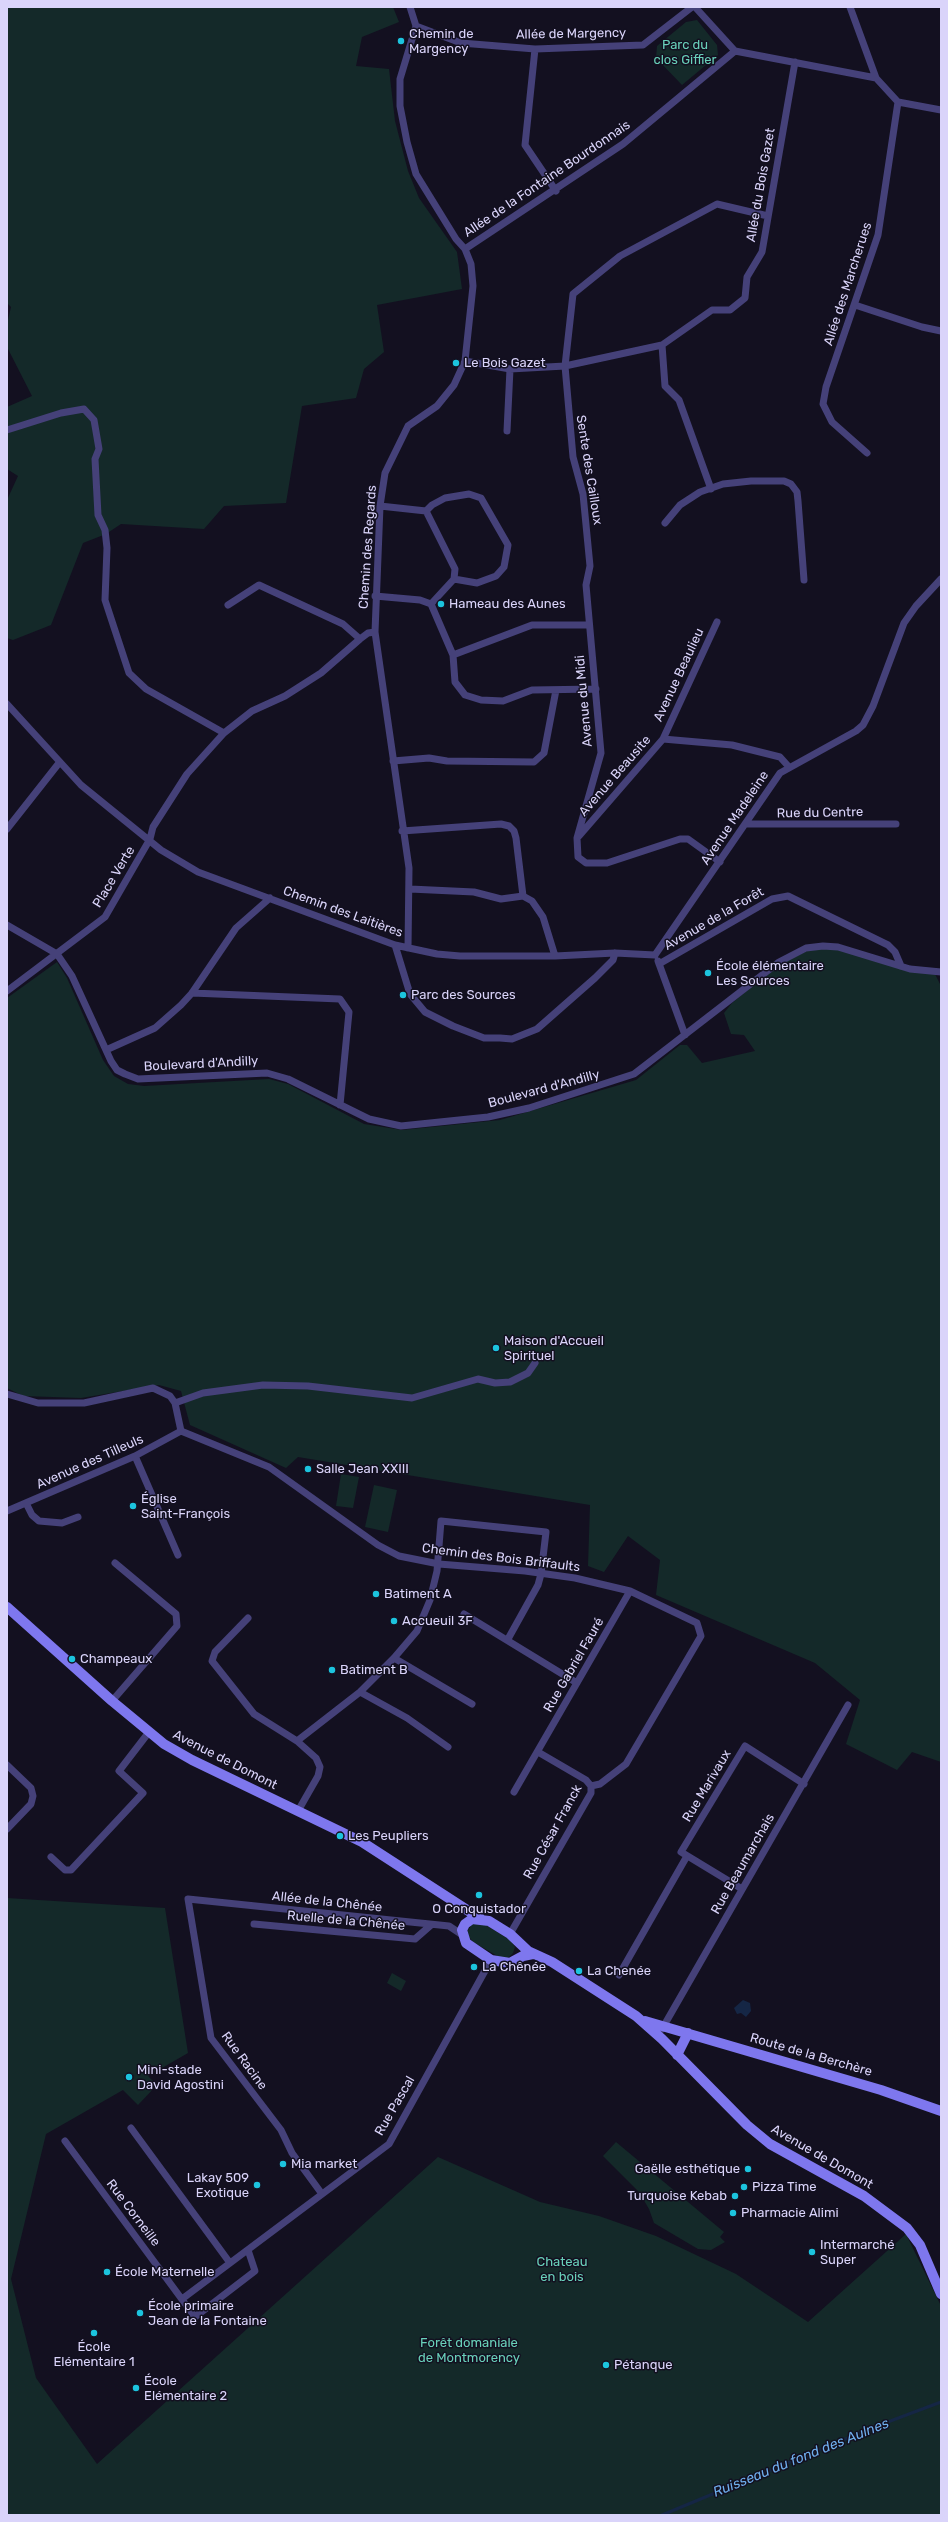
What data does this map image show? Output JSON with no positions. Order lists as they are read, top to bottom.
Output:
{
  "streets": {
    "main road": ["Avenue de Domont", "Route de la Berchère"],
    "street": [
      "Allée de Margency",
      "Allée de la Fontaine Bourdonnais",
      "Allée du Bois Gazet",
      "Allée des Marcherues",
      "Sente des Cailloux",
      "Chemin des Regards",
      "Avenue Beaulieu",
      "Avenue du Midi",
      "Avenue Beausite",
      "Rue du Centre",
      "Avenue Madeleine",
      "Place Verte",
      "Chemin des Laitières",
      "Avenue de la Forêt",
      "Boulevard d'Andilly",
      "Avenue des Tilleuls",
      "Chemin des Bois Briffaults",
      "Rue Gabriel Fauré",
      "Rue Marivaux",
      "Rue César Franck",
      "Rue Beaumarchais",
      "Allée de la Chênée",
      "Ruelle de la Chênée",
      "Rue Racine",
      "Rue Pascal",
      "Rue Corneille"
    ]
  },
  "crossings": [
    ["Allée de Margency", "Chemin des Regards"],
    ["Allée de la Fontaine Bourdonnais", "Chemin des Regards"],
    ["Allée du Bois Gazet", "Sente des Cailloux"],
    ["Allée du Bois Gazet", "Chemin des Regards"],
    ["Sente des Cailloux", "Avenue du Midi"],
    ["Chemin des Regards", "Place Verte"],
    ["Chemin des Regards", "Chemin des Laitières"],
    ["Avenue Beaulieu", "Avenue Beausite"],
    ["Avenue du Midi", "Avenue Beausite"],
    ["Avenue du Midi", "Avenue Madeleine"],
    ["Avenue Beausite", "Avenue Madeleine"],
    ["Rue du Centre", "Avenue Madeleine"],
    ["Avenue Madeleine", "Chemin des Laitières"],
    ["Place Verte", "Chemin des Laitières"],
    ["Place Verte", "Boulevard d'Andilly"],
    ["Avenue de la Forêt", "Boulevard d'Andilly"],
    ["Avenue des Tilleuls", "Chemin des Bois Briffaults"],
    ["Chemin des Bois Briffaults", "Rue Gabriel Fauré"],
    ["Chemin des Bois Briffaults", "Rue César Franck"],
    ["Avenue de Domont", "Rue César Franck"],
    ["Avenue de Domont", "Rue Beaumarchais"],
    ["Avenue de Domont", "Route de la Berchère"],
    ["Rue Marivaux", "Rue Beaumarchais"],
    ["Rue Beaumarchais", "Route de la Berchère"],
    ["Allée de la Chênée", "Ruelle de la Chênée"],
    ["Allée de la Chênée", "Rue Racine"],
    ["Rue Racine", "Rue Pascal"],
    ["Rue Pascal", "Rue Corneille"]
  ],
  "water": ["Ruisseau du fond des Aulnes"],
  "parks": ["Parc du clos Giffier", "Chateau en bois", "Forêt domaniale de Montmorency"],
  "places": [
    "Chemin de Margency",
    "Le Bois Gazet",
    "Hameau des Aunes",
    "École élémentaire Les Sources",
    "Parc des Sources",
    "Maison d'Accueil Spirituel",
    "Salle Jean XXIII",
    "Église Saint-François",
    "Batiment A",
    "Accueuil 3F",
    "Champeaux",
    "Batiment B",
    "Les Peupliers",
    "O Conquistador",
    "La Chênée",
    "La Chenée",
    "Mini-stade David Agostini",
    "Mia market",
    "Gaëlle esthétique",
    "Lakay 509 Exotique",
    "Pizza Time",
    "Turquoise Kebab",
    "Pharmacie Alimi",
    "Intermarché Super",
    "École Maternelle",
    "École primaire Jean de la Fontaine",
    "École Elémentaire 1",
    "Pétanque",
    "École Elémentaire 2"
  ]
}
